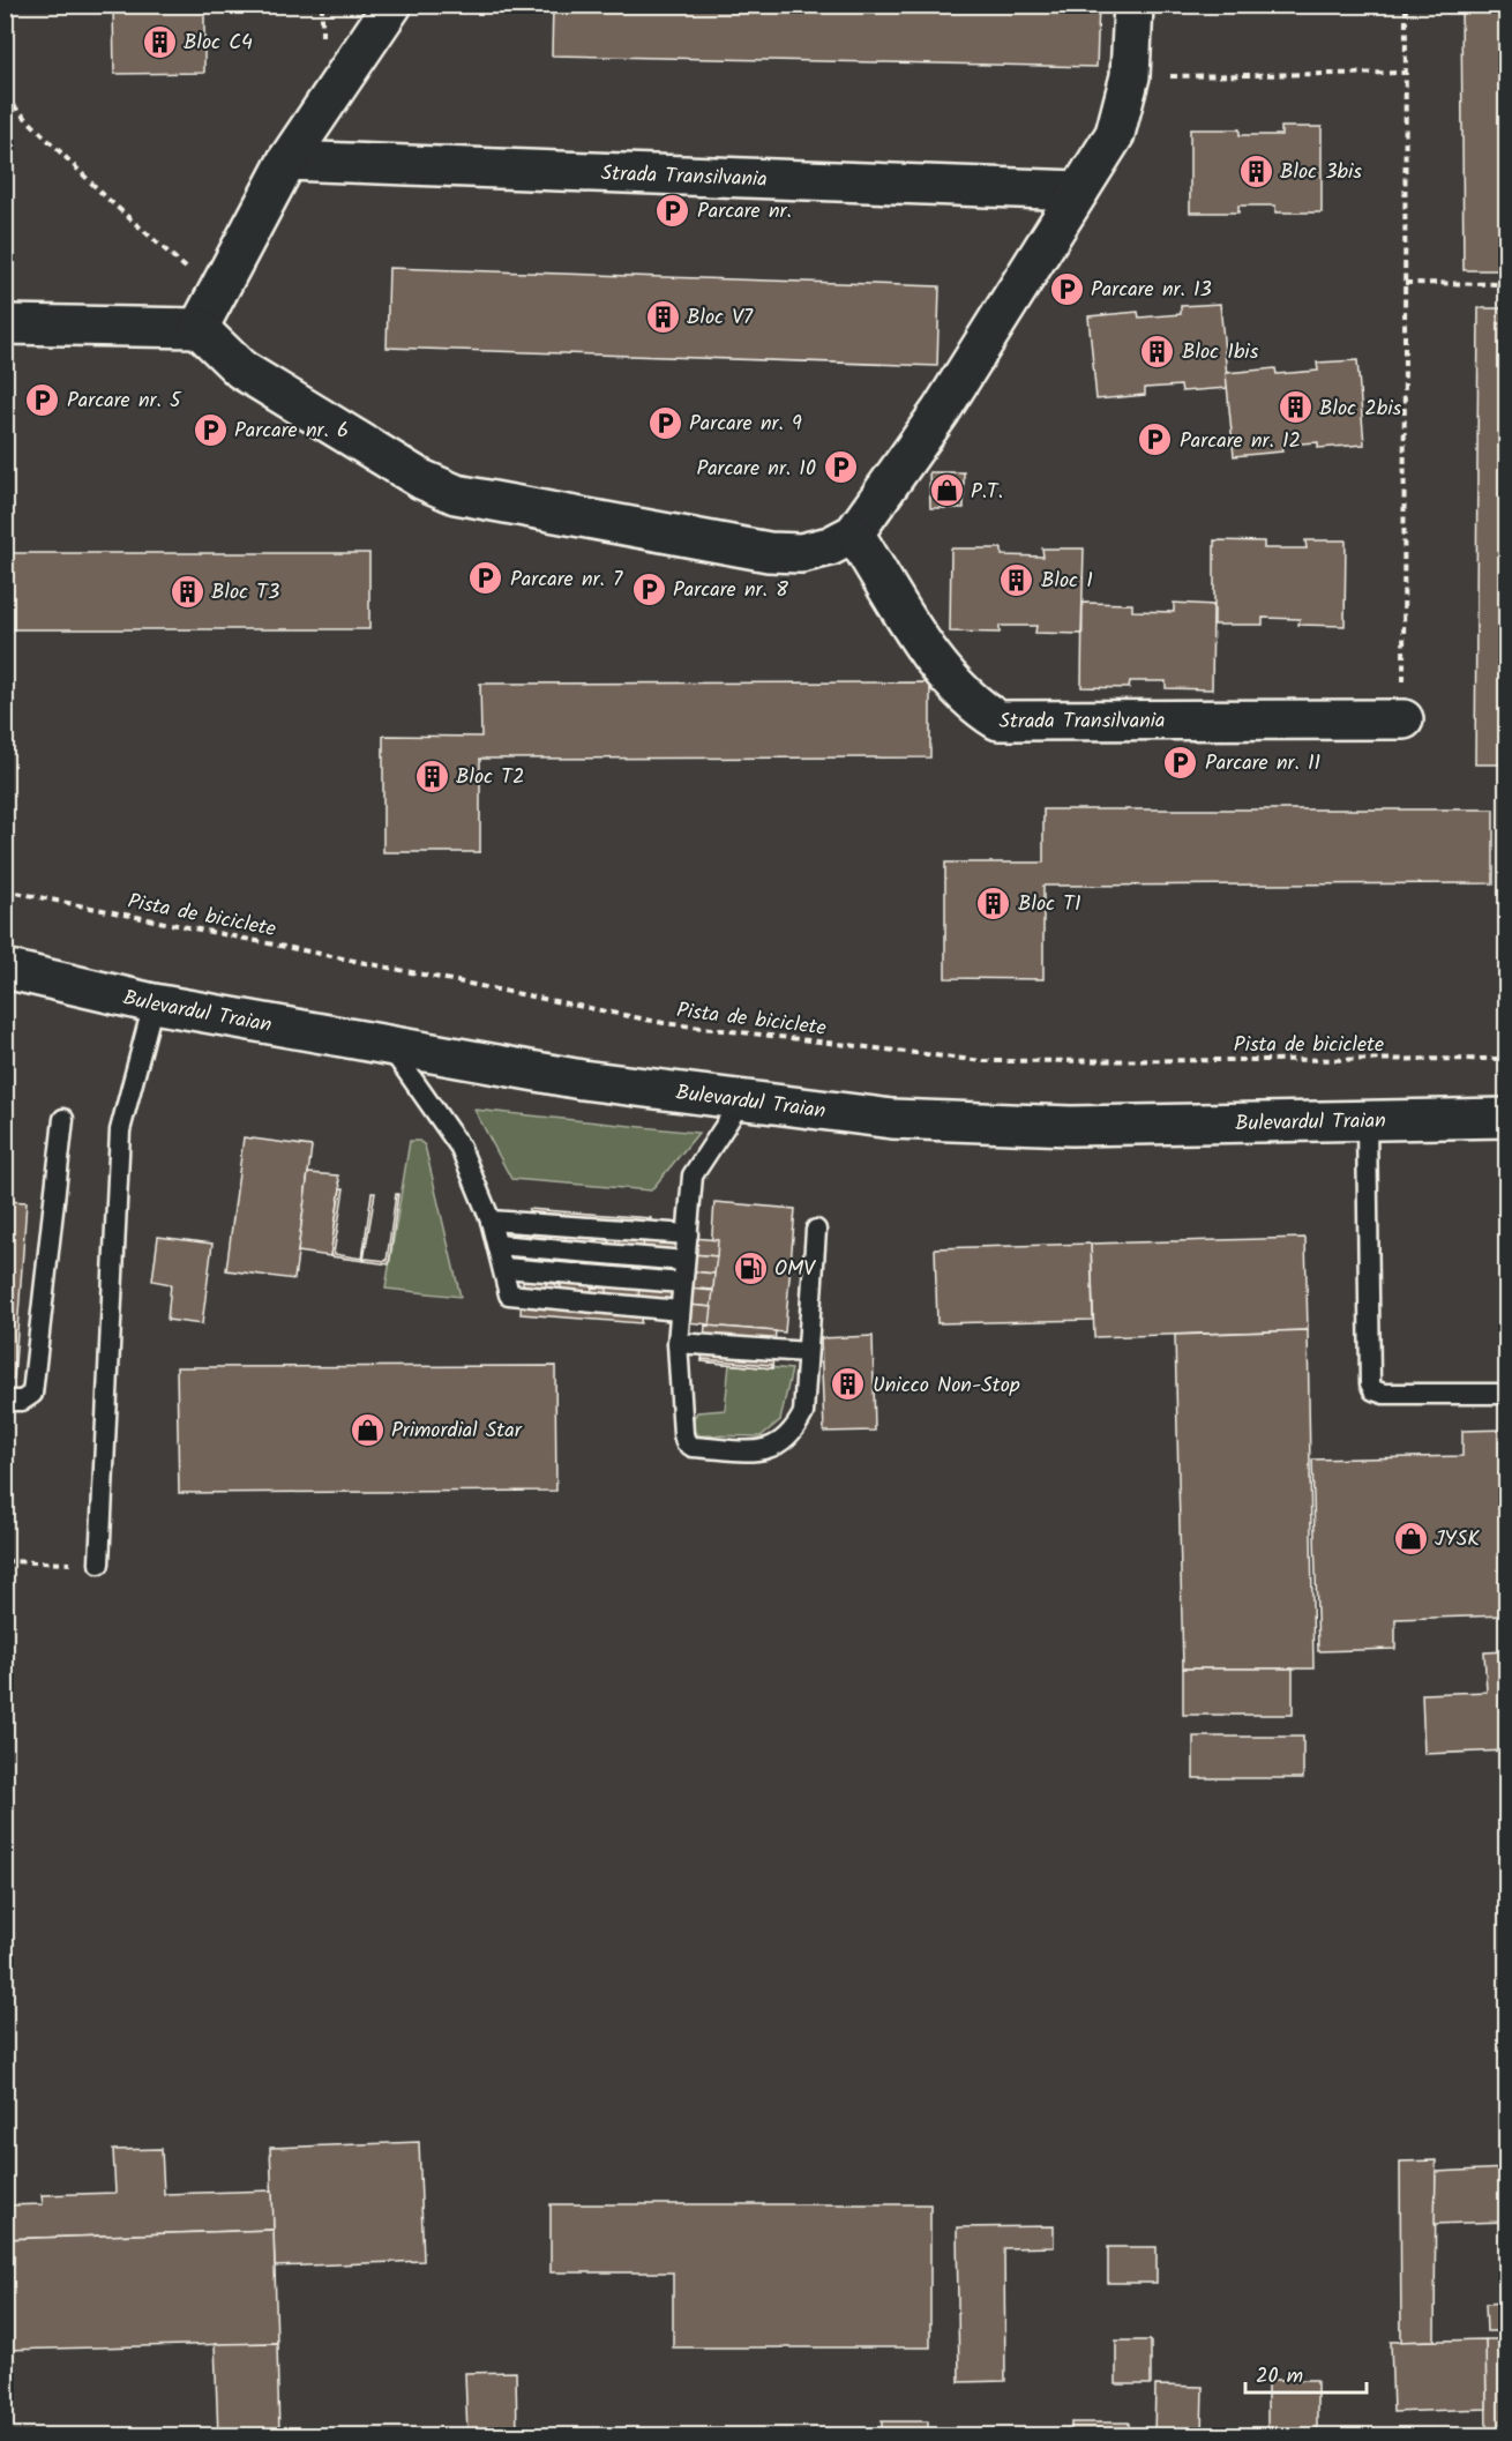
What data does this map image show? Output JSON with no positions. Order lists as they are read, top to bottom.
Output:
{
  "streets": {
    "street": ["Strada Transilvania", "Bulevardul Traian"],
    "path": ["Pista de biciclete"]
  },
  "places": {
    "building": [
      "Bloc C4",
      "Bloc 3bis",
      "Bloc V7",
      "Bloc 1bis",
      "Bloc 2bis",
      "Bloc 1",
      "Bloc T3",
      "Bloc T2",
      "Bloc T1",
      "Unicco Non-Stop"
    ],
    "parking": [
      "Parcare nr.",
      "Parcare nr. 13",
      "Parcare nr. 5",
      "Parcare nr. 9",
      "Parcare nr. 6",
      "Parcare nr. 12",
      "Parcare nr. 10",
      "Parcare nr. 7",
      "Parcare nr. 8",
      "Parcare nr. 11"
    ],
    "shop": ["P.T.", "Primordial Star", "JYSK"],
    "fuel station": ["OMV"]
  },
  "scale_bar": "20 m"
}
